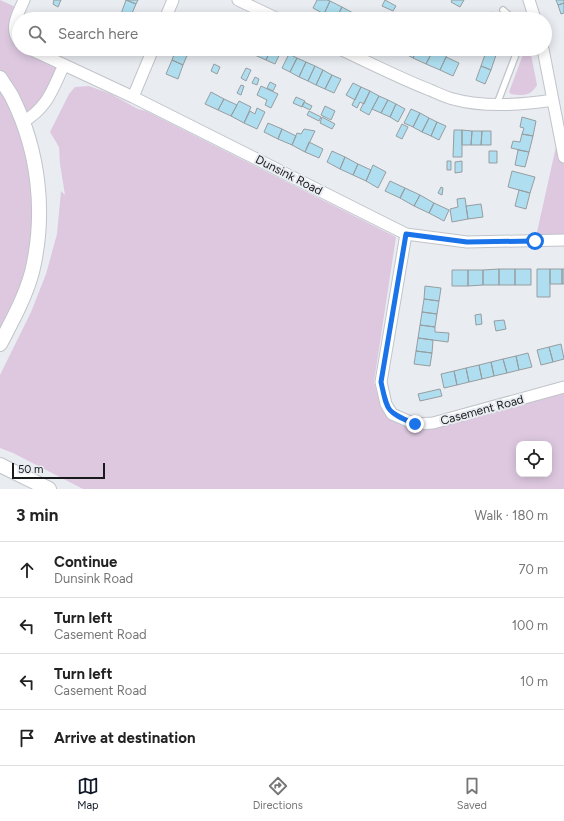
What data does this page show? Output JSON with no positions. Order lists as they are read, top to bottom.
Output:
{
  "streets": {
    "street": ["Dunsink Road", "Casement Road"]
  },
  "crossings": [
    ["Dunsink Road", "Casement Road"]
  ],
  "scale_bar": "50 m",
  "page": {
    "search": "Search here",
    "scale": "50 m",
    "heading": ["3 min", "Walk · 180 m"],
    "list": [
      ["Continue", "Dunsink Road", "70 m"],
      ["Turn left", "Casement Road", "100 m"],
      ["Turn left", "Casement Road", "10 m"],
      "Arrive at destination"
    ],
    "nav": ["Map", "Directions", "Saved"]
  }
}
